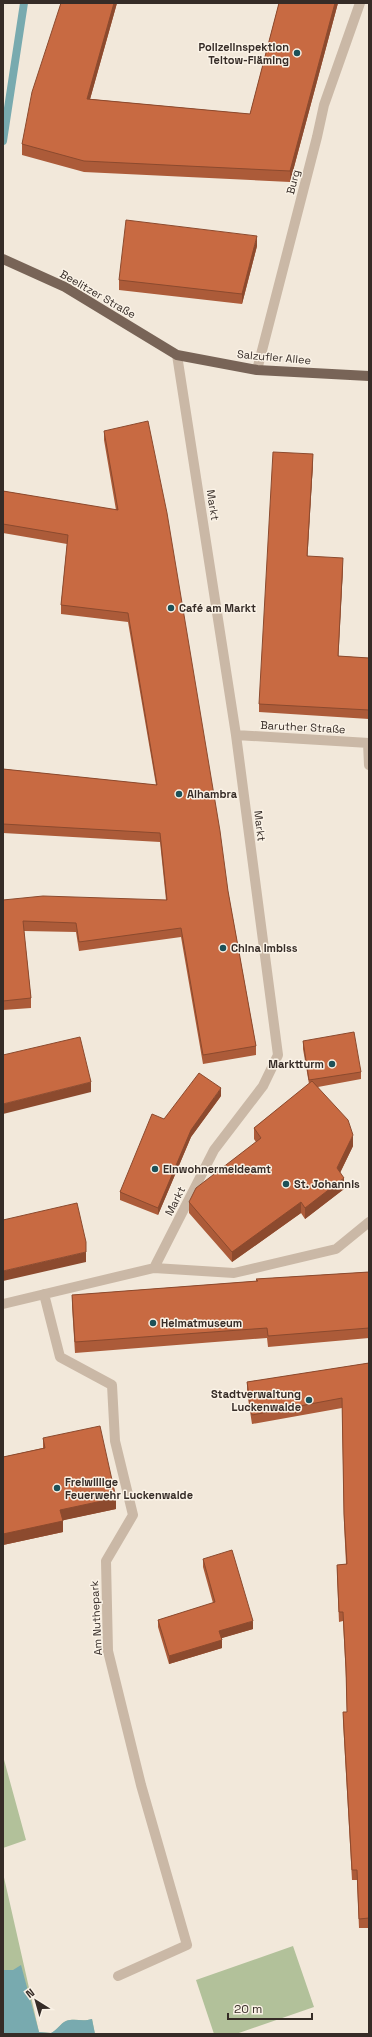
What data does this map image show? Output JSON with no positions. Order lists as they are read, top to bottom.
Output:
{
  "streets": {
    "main road": ["Beelitzer Straße", "Salzufler Allee"],
    "street": [
      "Burg",
      "Markt",
      "Baruther Straße",
      "Am Nuthepark"
    ]
  },
  "crossings": [
    ["Burg", "Salzufler Allee"],
    ["Beelitzer Straße", "Salzufler Allee"],
    ["Beelitzer Straße", "Markt"],
    ["Salzufler Allee", "Markt"],
    ["Markt", "Baruther Straße"]
  ],
  "places": [
    "Polizeiinspektion Teltow-Fläming",
    "Café am Markt",
    "Alhambra",
    "China Imbiss",
    "Marktturm",
    "Einwohnermeldeamt",
    "St. Johannis",
    "Heimatmuseum",
    "Stadtverwaltung Luckenwalde",
    "Freiwillige Feuerwehr Luckenwalde"
  ],
  "scale_bar": "20 m",
  "north": "top left"
}
